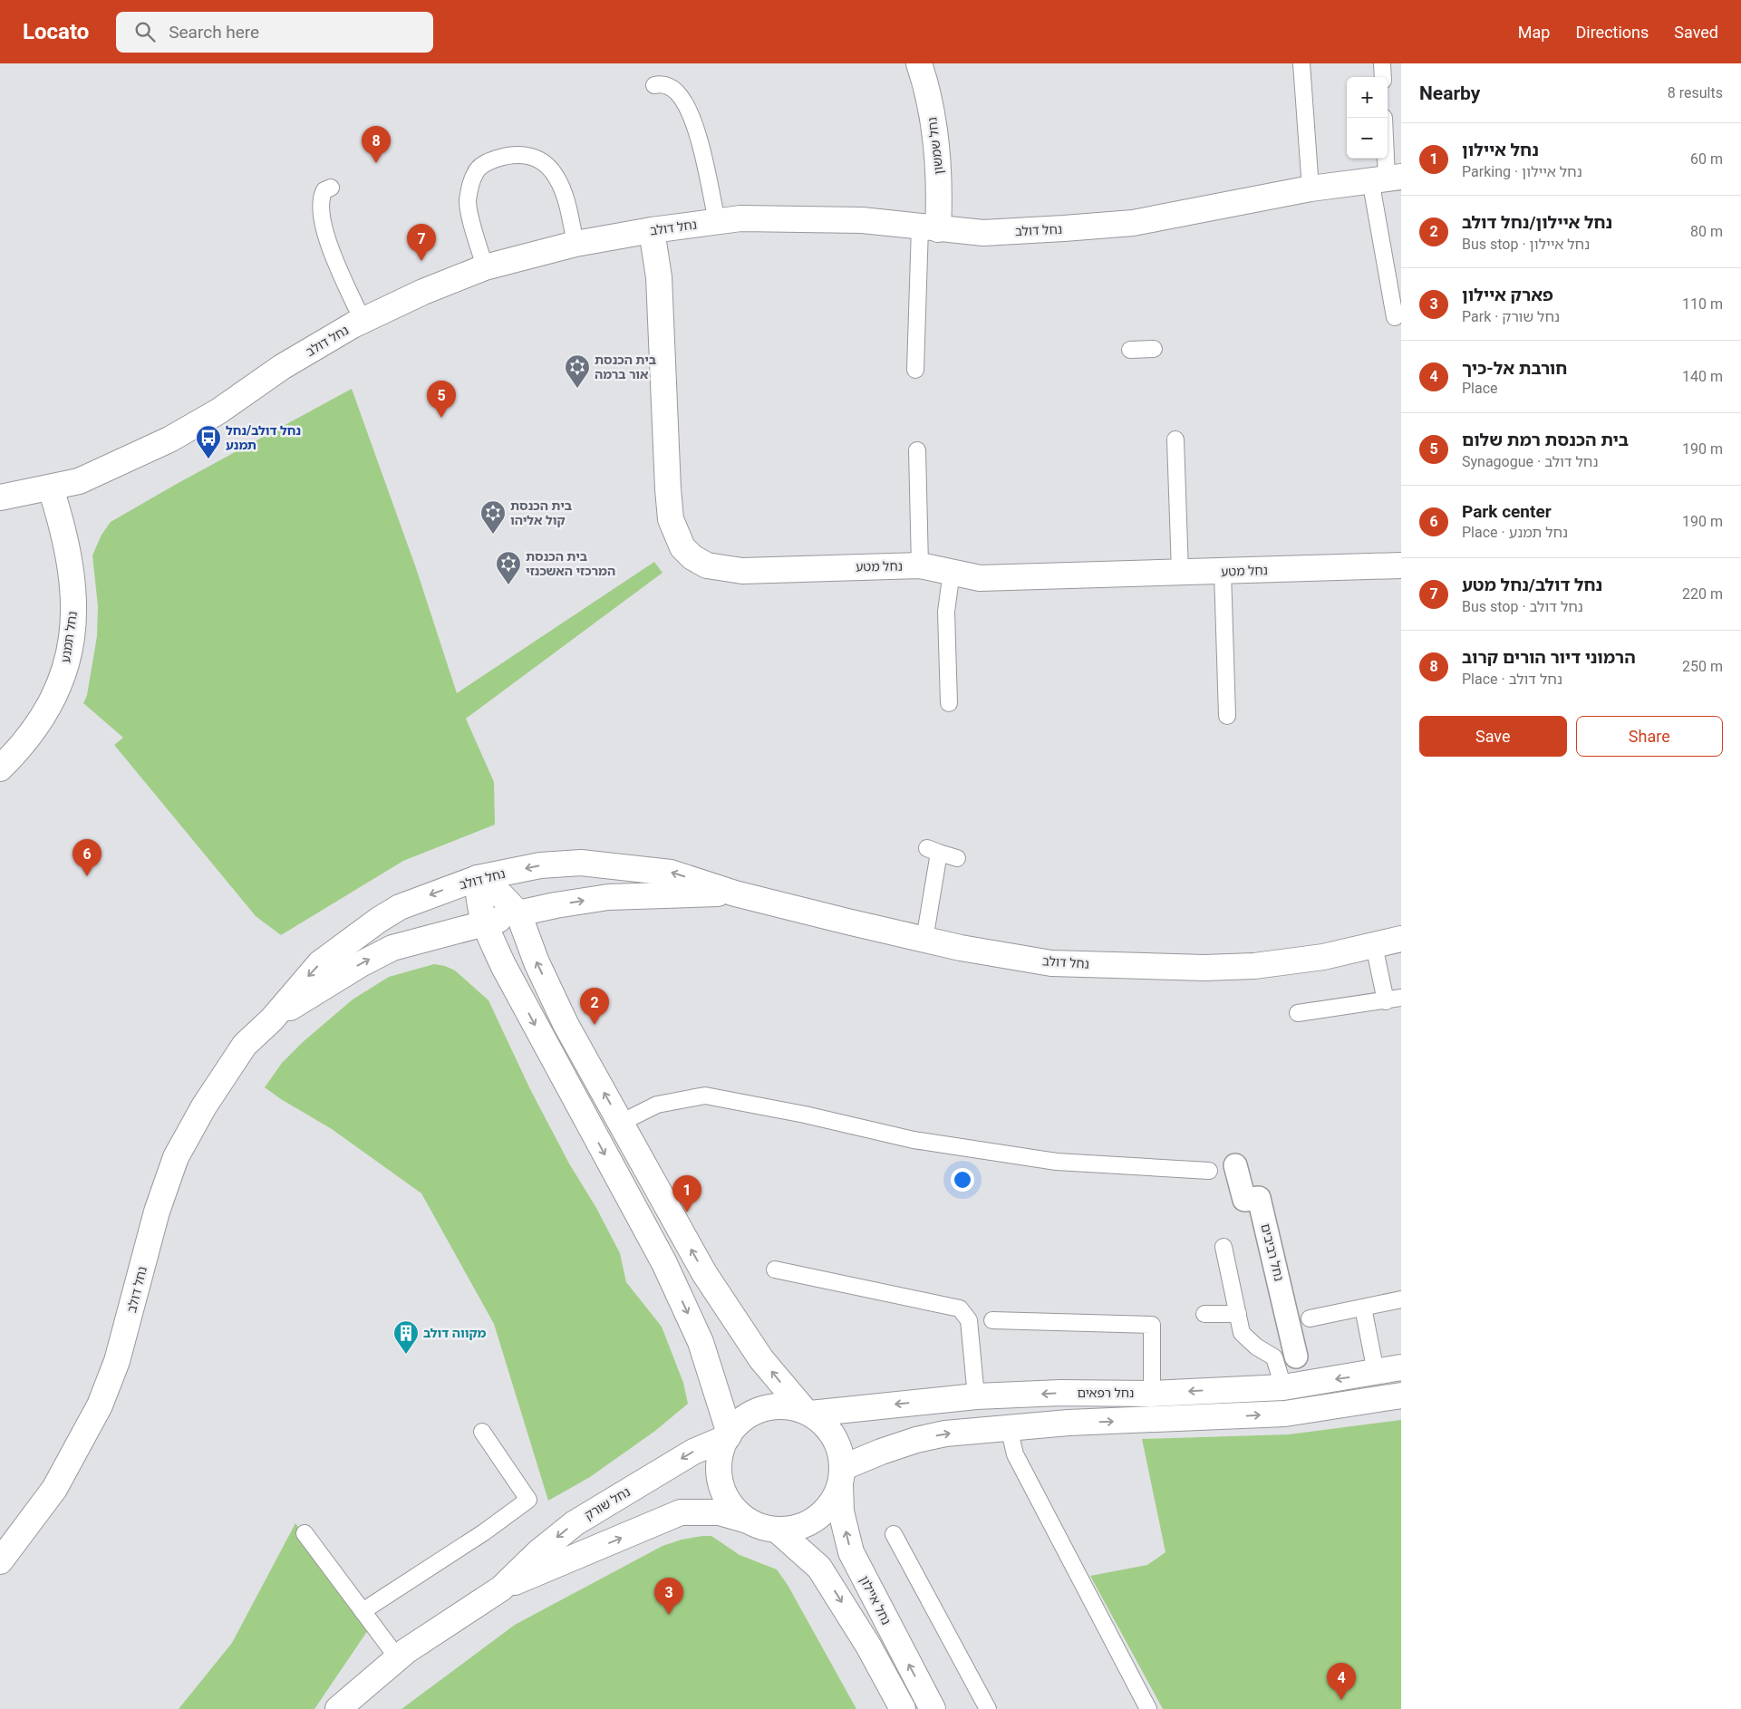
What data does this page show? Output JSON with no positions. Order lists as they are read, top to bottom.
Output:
{
  "streets": {
    "street": [
      "נחל שמשון",
      "נחל דולב",
      "נחל מטע",
      "נחל תמנע",
      "נחל רביבים",
      "נחל רפאים",
      "נחל שורק",
      "נחל איילון"
    ]
  },
  "crossings": [
    ["נחל שמשון", "נחל דולב"],
    ["נחל דולב", "נחל מטע"],
    ["נחל דולב", "נחל תמנע"],
    ["נחל רפאים", "נחל שורק"],
    ["נחל רפאים", "נחל איילון"],
    ["נחל שורק", "נחל איילון"]
  ],
  "places": {
    "synagogue": ["בית הכנסת אור ברמה", "בית הכנסת קול אליהו", "בית הכנסת המרכזי האשכנזי"],
    "bus stop": ["נחל דולב/נחל תמנע"],
    "building": ["מקווה דולב"]
  },
  "page": {
    "header": "Locato",
    "search": "Search here",
    "nav": ["Map", "Directions", "Saved"],
    "heading": ["Nearby", "8 results"],
    "map_buttons": ["+", "−"],
    "list": [
      {
        "mark": "1",
        "name": "נחל איילון",
        "note": "Parking · נחל איילון",
        "value": "60 m"
      },
      {
        "mark": "2",
        "name": "נחל איילון/נחל דולב",
        "note": "Bus stop · נחל איילון",
        "value": "80 m"
      },
      {
        "mark": "3",
        "name": "פארק איילון",
        "note": "Park · נחל שורק",
        "value": "110 m"
      },
      {
        "mark": "4",
        "name": "חורבת אל-כיך",
        "note": "Place",
        "value": "140 m"
      },
      {
        "mark": "5",
        "name": "בית הכנסת רמת שלום",
        "note": "Synagogue · נחל דולב",
        "value": "190 m"
      },
      {
        "mark": "6",
        "name": "Park center",
        "note": "Place · נחל תמנע",
        "value": "190 m"
      },
      {
        "mark": "7",
        "name": "נחל דולב/נחל מטע",
        "note": "Bus stop · נחל דולב",
        "value": "220 m"
      },
      {
        "mark": "8",
        "name": "הרמוני דיור הורים קרוב",
        "note": "Place · נחל דולב",
        "value": "250 m"
      }
    ],
    "pins": [
      "8",
      "7",
      "5",
      "6",
      "2",
      "1",
      "3",
      "4"
    ],
    "buttons": ["Save", "Share"]
  }
}
